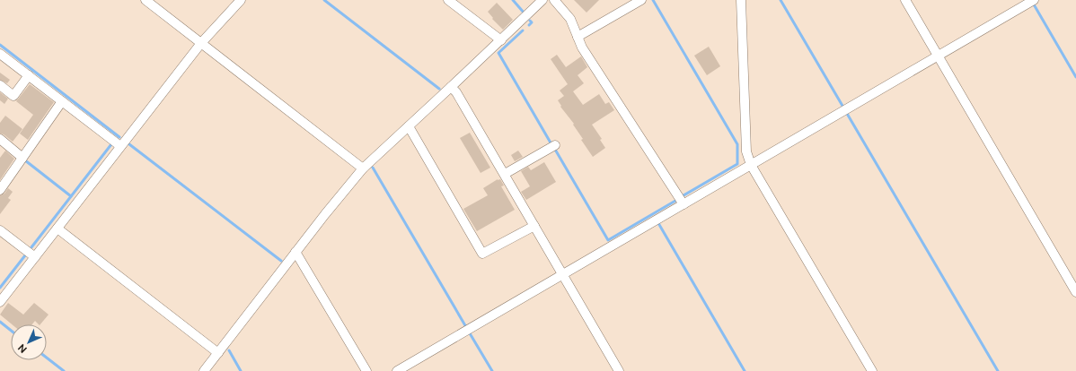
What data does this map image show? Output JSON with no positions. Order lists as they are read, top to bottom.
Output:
{
  "north": "bottom left"
}
